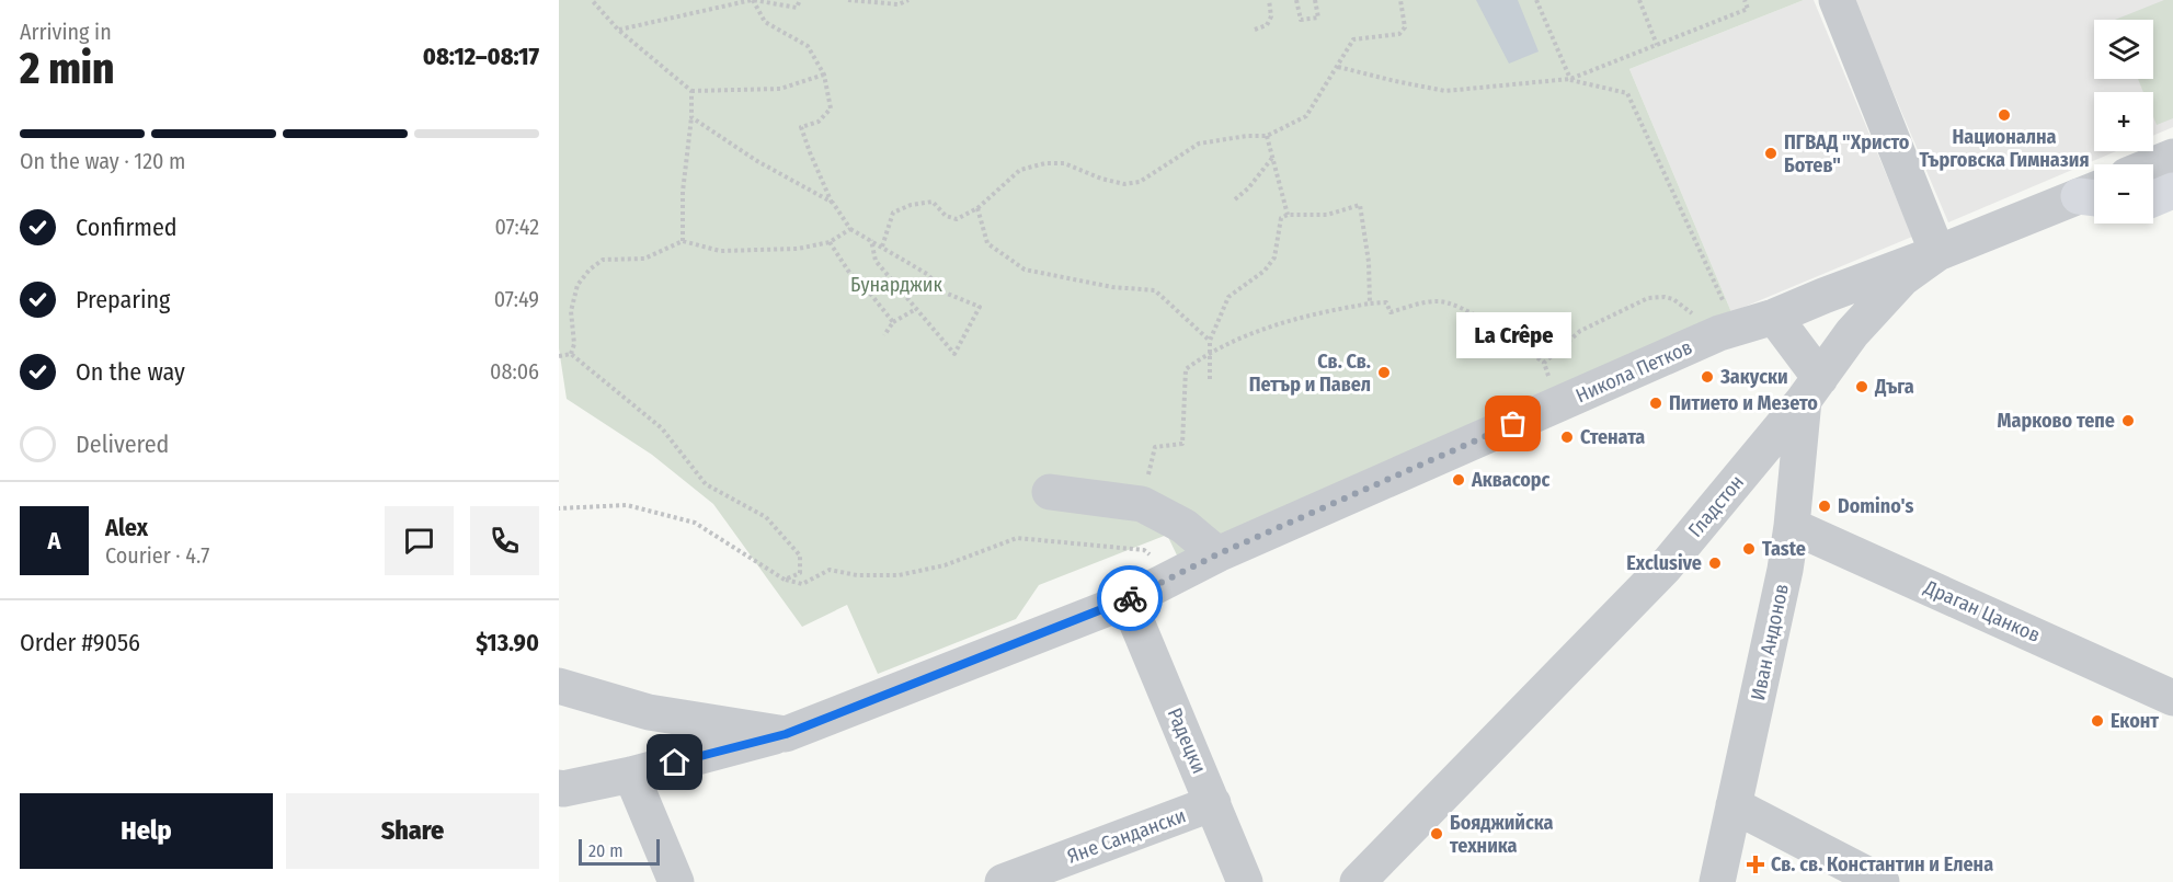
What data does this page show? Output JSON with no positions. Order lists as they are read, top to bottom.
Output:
{
  "streets": {
    "street": [
      "Никола Петков",
      "Гладстон",
      "Драган Цанков",
      "Иван Андонов",
      "Радецки",
      "Яне Сандански"
    ]
  },
  "crossings": [
    ["Никола Петков", "Гладстон"],
    ["Никола Петков", "Радецки"],
    ["Гладстон", "Иван Андонов"],
    ["Драган Цанков", "Иван Андонов"],
    ["Радецки", "Яне Сандански"]
  ],
  "parks": ["Бунарджик"],
  "places": {
    "other": [
      "Национална Търговска Гимназия",
      "ПГВАД \"Христо Ботев\"",
      "Св. Св. Петър и Павел",
      "Закуски",
      "Дъга",
      "Питието и Мезето",
      "Марково тепе",
      "La Crêpe",
      "Стената",
      "Аквасорс",
      "Domino's",
      "Taste",
      "Exclusive",
      "Еконт",
      "Бояджийска техника"
    ],
    "health": ["Св. св. Константин и Елена"]
  },
  "scale_bar": "20 m",
  "page": {
    "heading": ["2 min", "Arriving in", "08:12–08:17"],
    "panel": [
      "Alex",
      "Courier · 4.7",
      "Order #9056",
      "$13.90"
    ],
    "map_buttons": ["+", "−"],
    "bar": "On the way · 120 m",
    "list": [
      ["Confirmed", "07:42"],
      ["Preparing", "07:49"],
      ["On the way", "08:06"],
      "Delivered"
    ],
    "bubble": "La Crêpe",
    "round": "A",
    "buttons": ["Help", "Share"],
    "scale": "20 m"
  }
}
